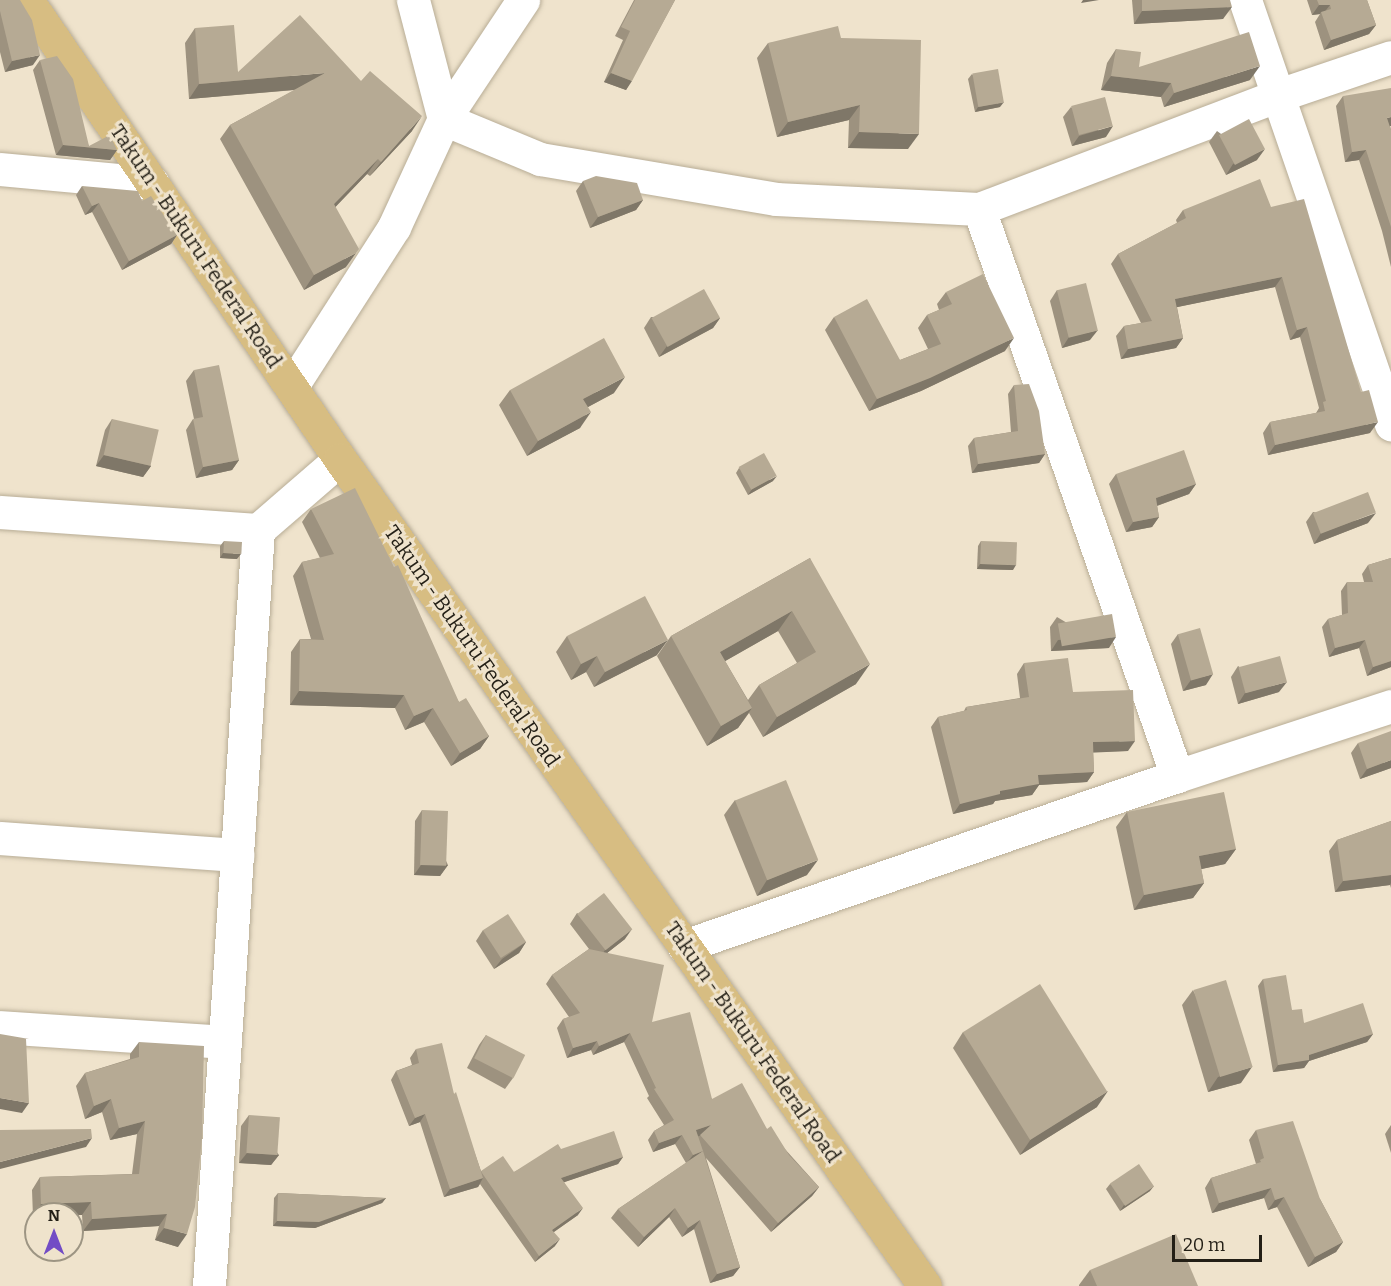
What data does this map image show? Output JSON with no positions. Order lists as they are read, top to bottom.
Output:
{
  "streets": {
    "main road": ["Takum - Bukuru Federal Road"]
  },
  "scale_bar": "20 m",
  "north": "top"
}
